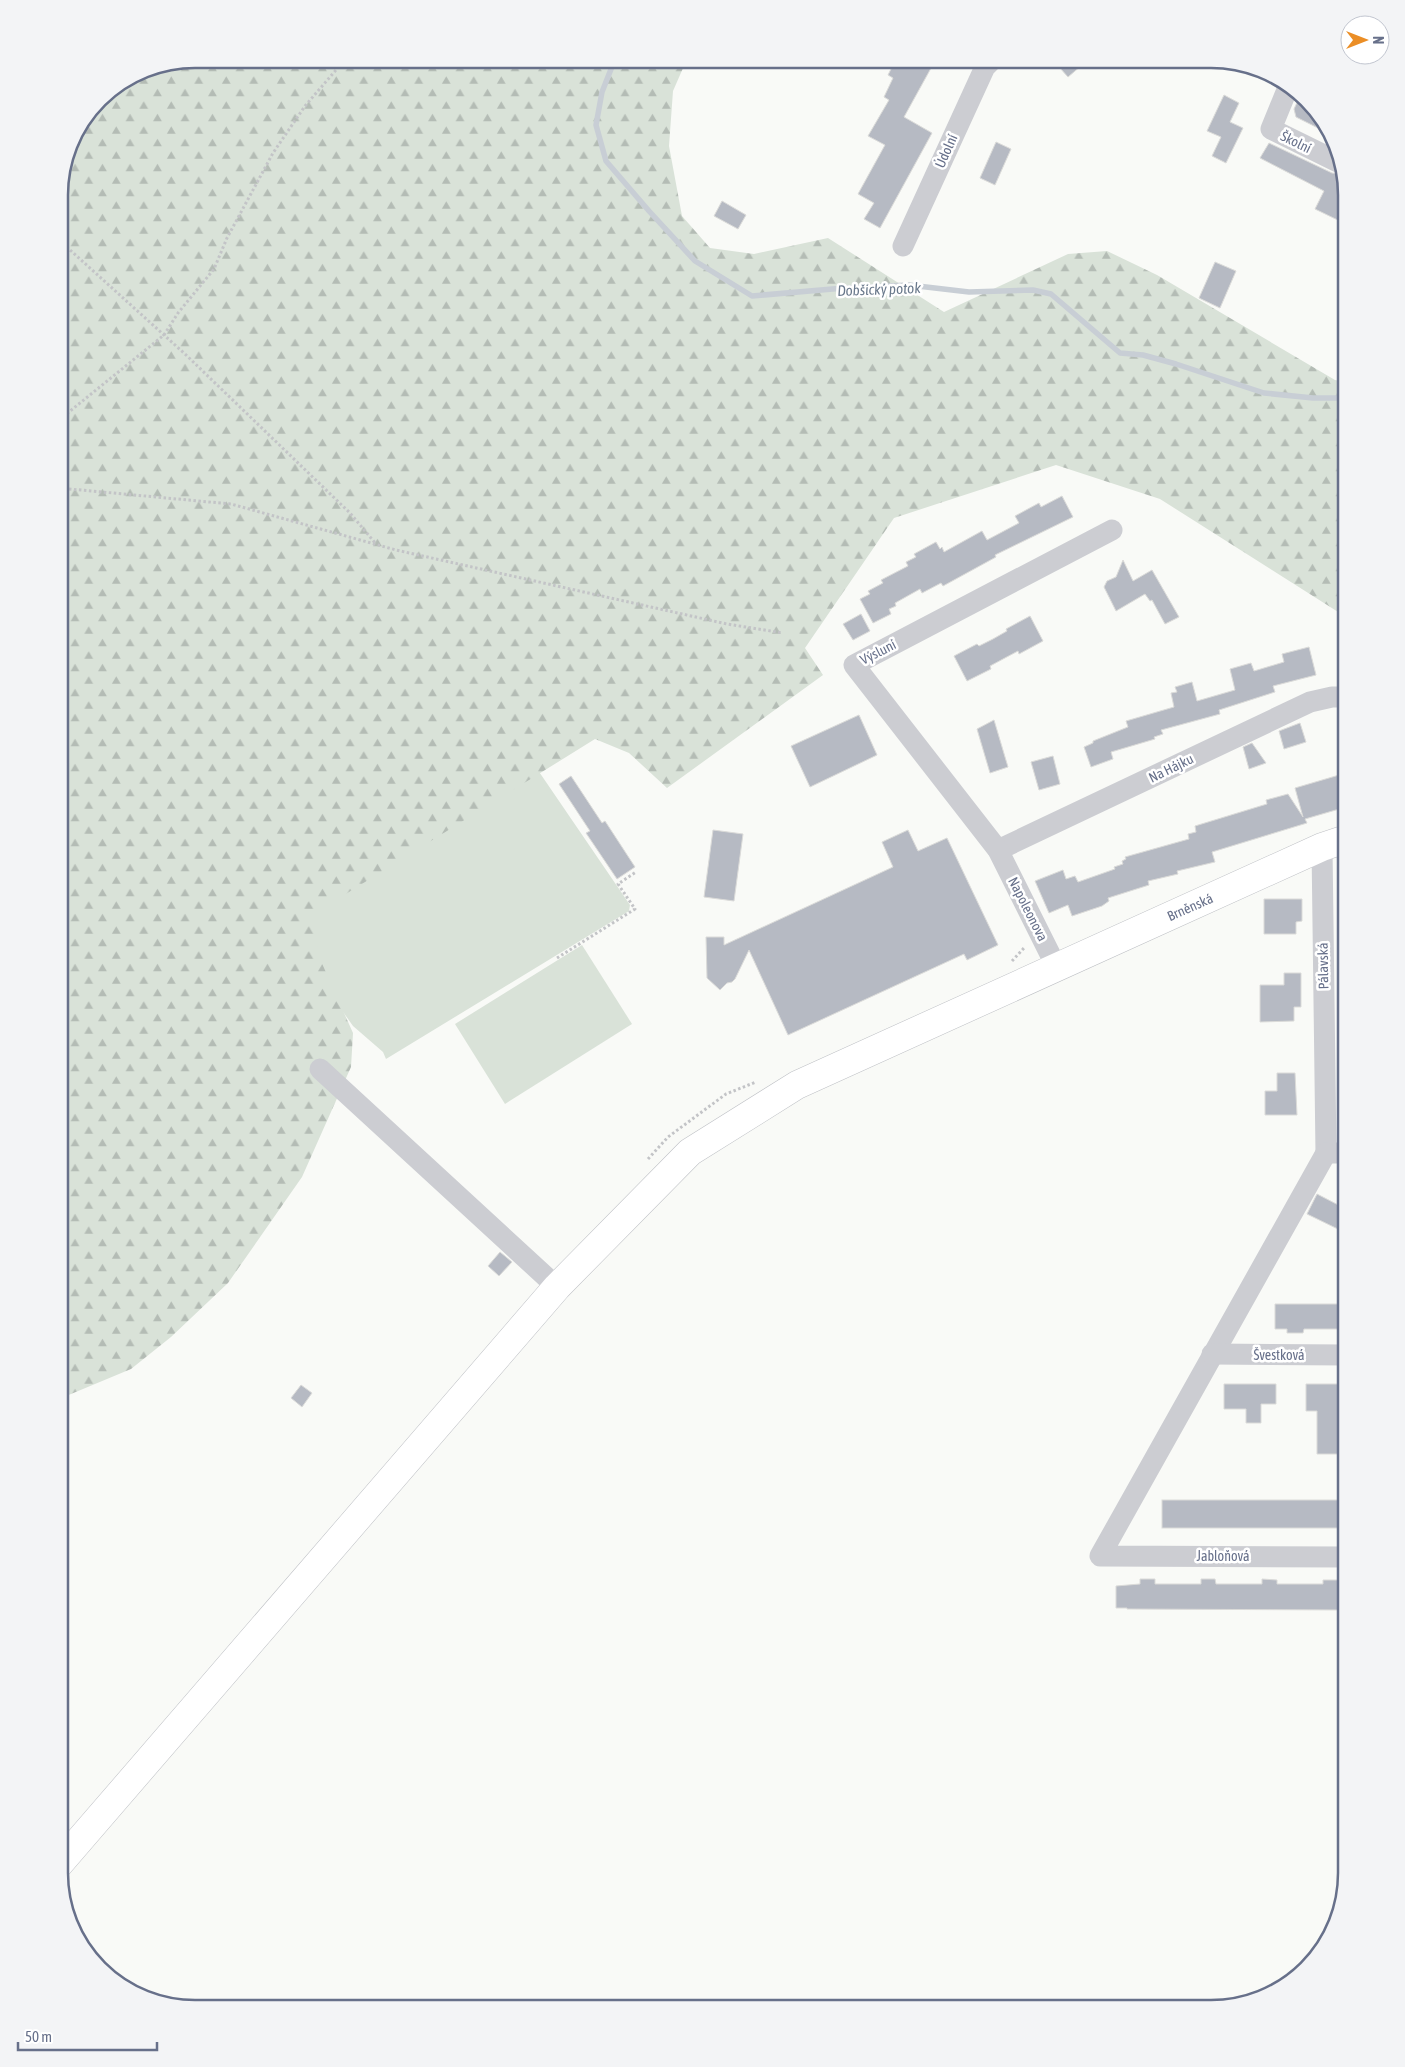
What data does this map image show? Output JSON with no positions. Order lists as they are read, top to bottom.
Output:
{
  "streets": {
    "main road": ["Brněnská"],
    "street": [
      "Školní",
      "Údolní",
      "Výsluní",
      "Na Hájku",
      "Napoleonova",
      "Pálavská",
      "Švestková",
      "Jabloňová"
    ]
  },
  "crossings": [
    ["Výsluní", "Na Hájku"],
    ["Výsluní", "Napoleonova"],
    ["Na Hájku", "Napoleonova"],
    ["Brněnská", "Napoleonova"],
    ["Brněnská", "Pálavská"],
    ["Švestková", "Jabloňová"]
  ],
  "water": ["Dobšický potok"],
  "scale_bar": "50 m",
  "north": "right"
}
